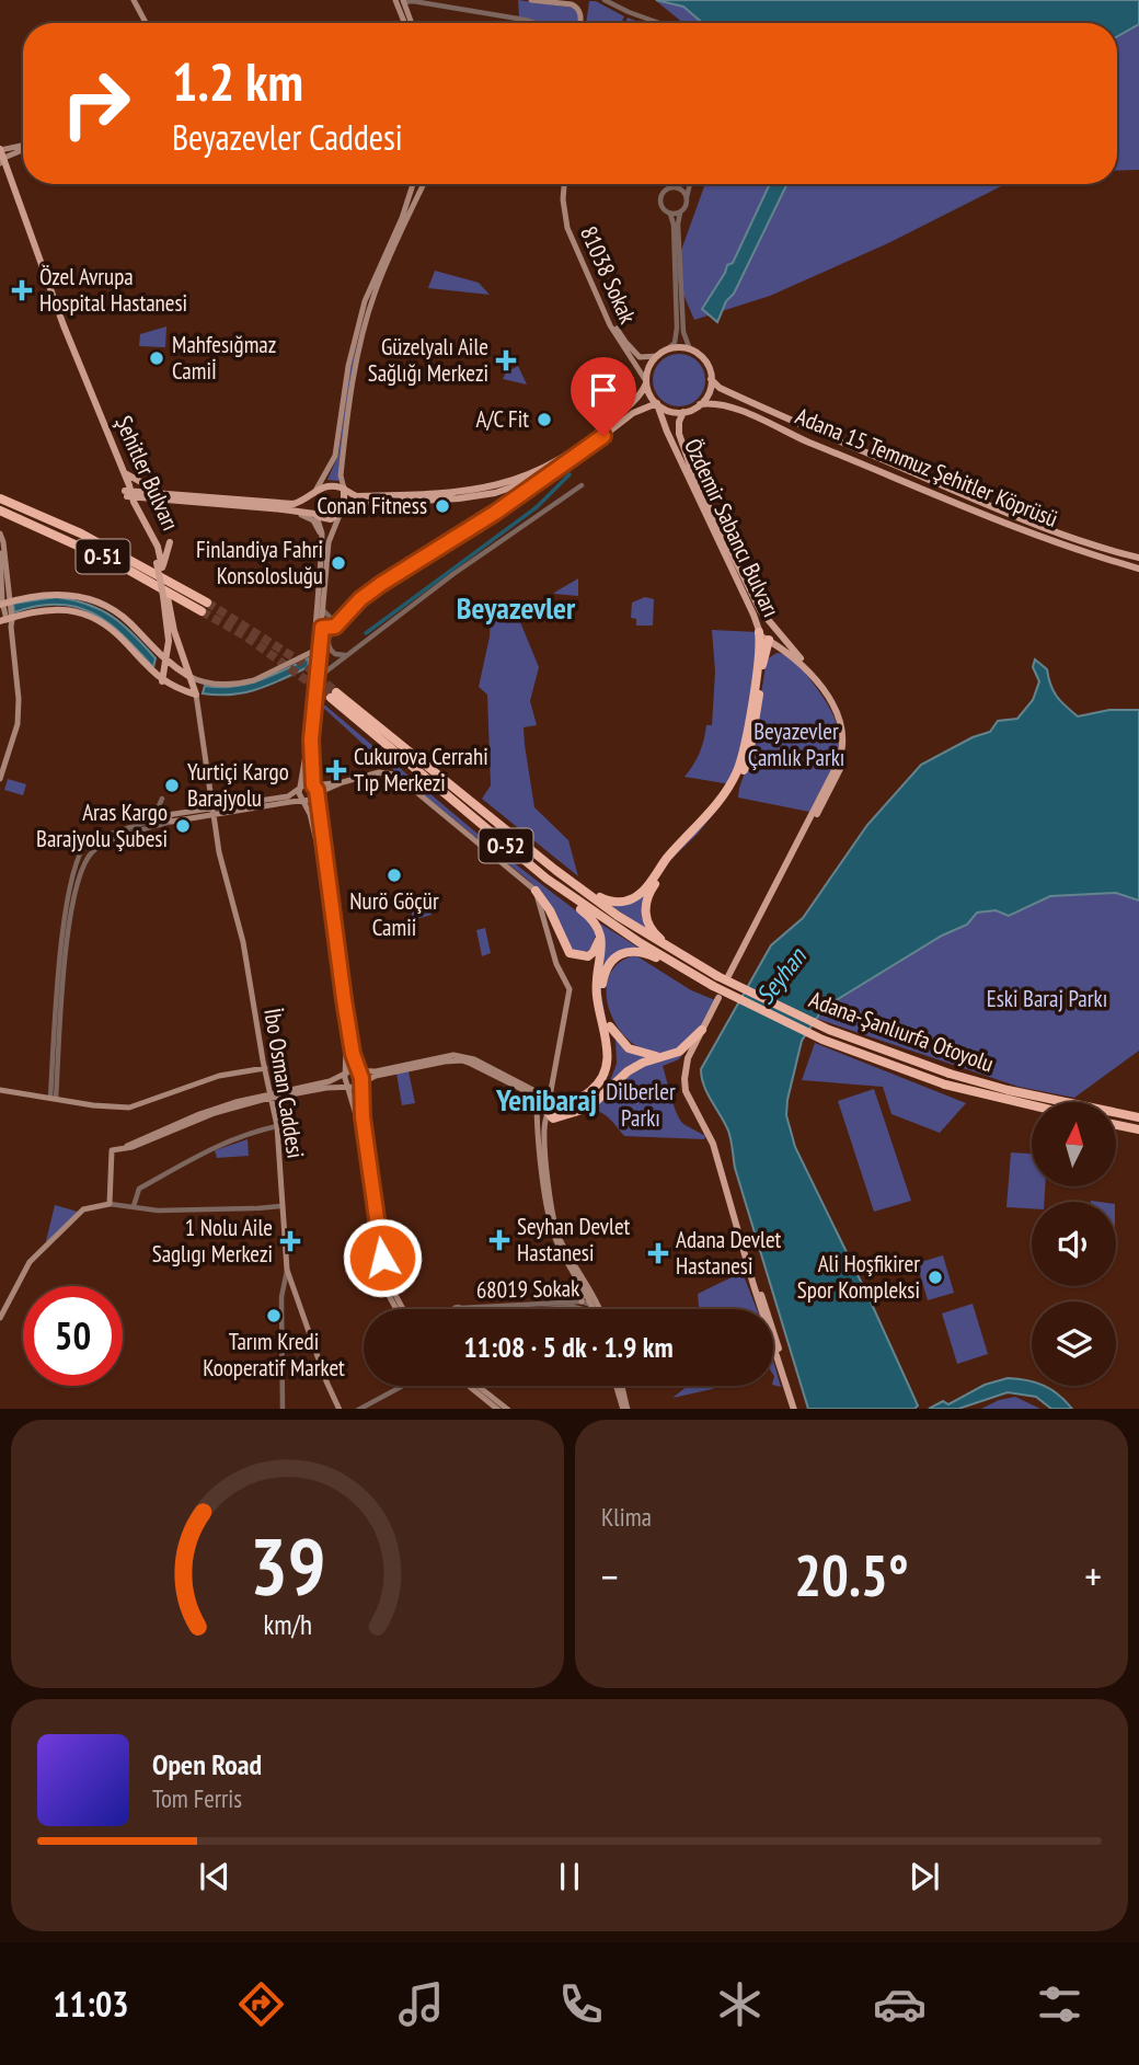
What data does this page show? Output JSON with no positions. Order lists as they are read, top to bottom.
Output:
{
  "streets": {
    "highway": ["O-51", "O-52", "Adana-Şanlıurfa Otoyolu"],
    "main road": [
      "81038 Sokak",
      "Adana 15 Temmuz Şehitler Köprüsü",
      "Şehitler Bulvarı",
      "Özdemir Sabancı Bulvarı",
      "İbo Osman Caddesi"
    ],
    "street": ["68019 Sokak"]
  },
  "crossings": [
    ["81038 Sokak", "Adana 15 Temmuz Şehitler Köprüsü"],
    ["81038 Sokak", "Özdemir Sabancı Bulvarı"],
    ["Adana 15 Temmuz Şehitler Köprüsü", "Özdemir Sabancı Bulvarı"],
    ["Şehitler Bulvarı", "İbo Osman Caddesi"]
  ],
  "districts": ["Beyazevler", "Yenibaraj"],
  "water": ["Seyhan"],
  "parks": ["Beyazevler Çamlık Parkı", "Eski Baraj Parkı", "Dilberler Parkı"],
  "places": {
    "health": [
      "Özel Avrupa Hospital Hastanesi",
      "Güzelyalı Aile Sağlığı Merkezi",
      "Cukurova Cerrahi Tıp Merkezi",
      "Seyhan Devlet Hastanesi",
      "1 Nolu Aile Saglıgı Merkezi",
      "Adana Devlet Hastanesi"
    ],
    "other": [
      "Mahfesığmaz Camiİ",
      "A/C Fit",
      "Conan Fitness",
      "Finlandiya Fahri Konsolosluğu",
      "Yurtiçi Kargo Barajyolu",
      "Aras Kargo Barajyolu Şubesi",
      "Nurö Göçür Camii",
      "Ali Hoşfikirer Spor Kompleksi",
      "Tarım Kredi Kooperatif Market"
    ]
  },
  "north": "top",
  "page": {
    "turn": ["1.2 km", "Beyazevler Caddesi"],
    "limit": "50",
    "trip": "11:08 · 5 dk · 1.9 km",
    "tile": "Klima",
    "heat": ["−", "20.5°", "+"],
    "song": ["Open Road", "Tom Ferris"],
    "tabs": "11:03",
    "gauge": ["39", "km/h"]
  }
}
